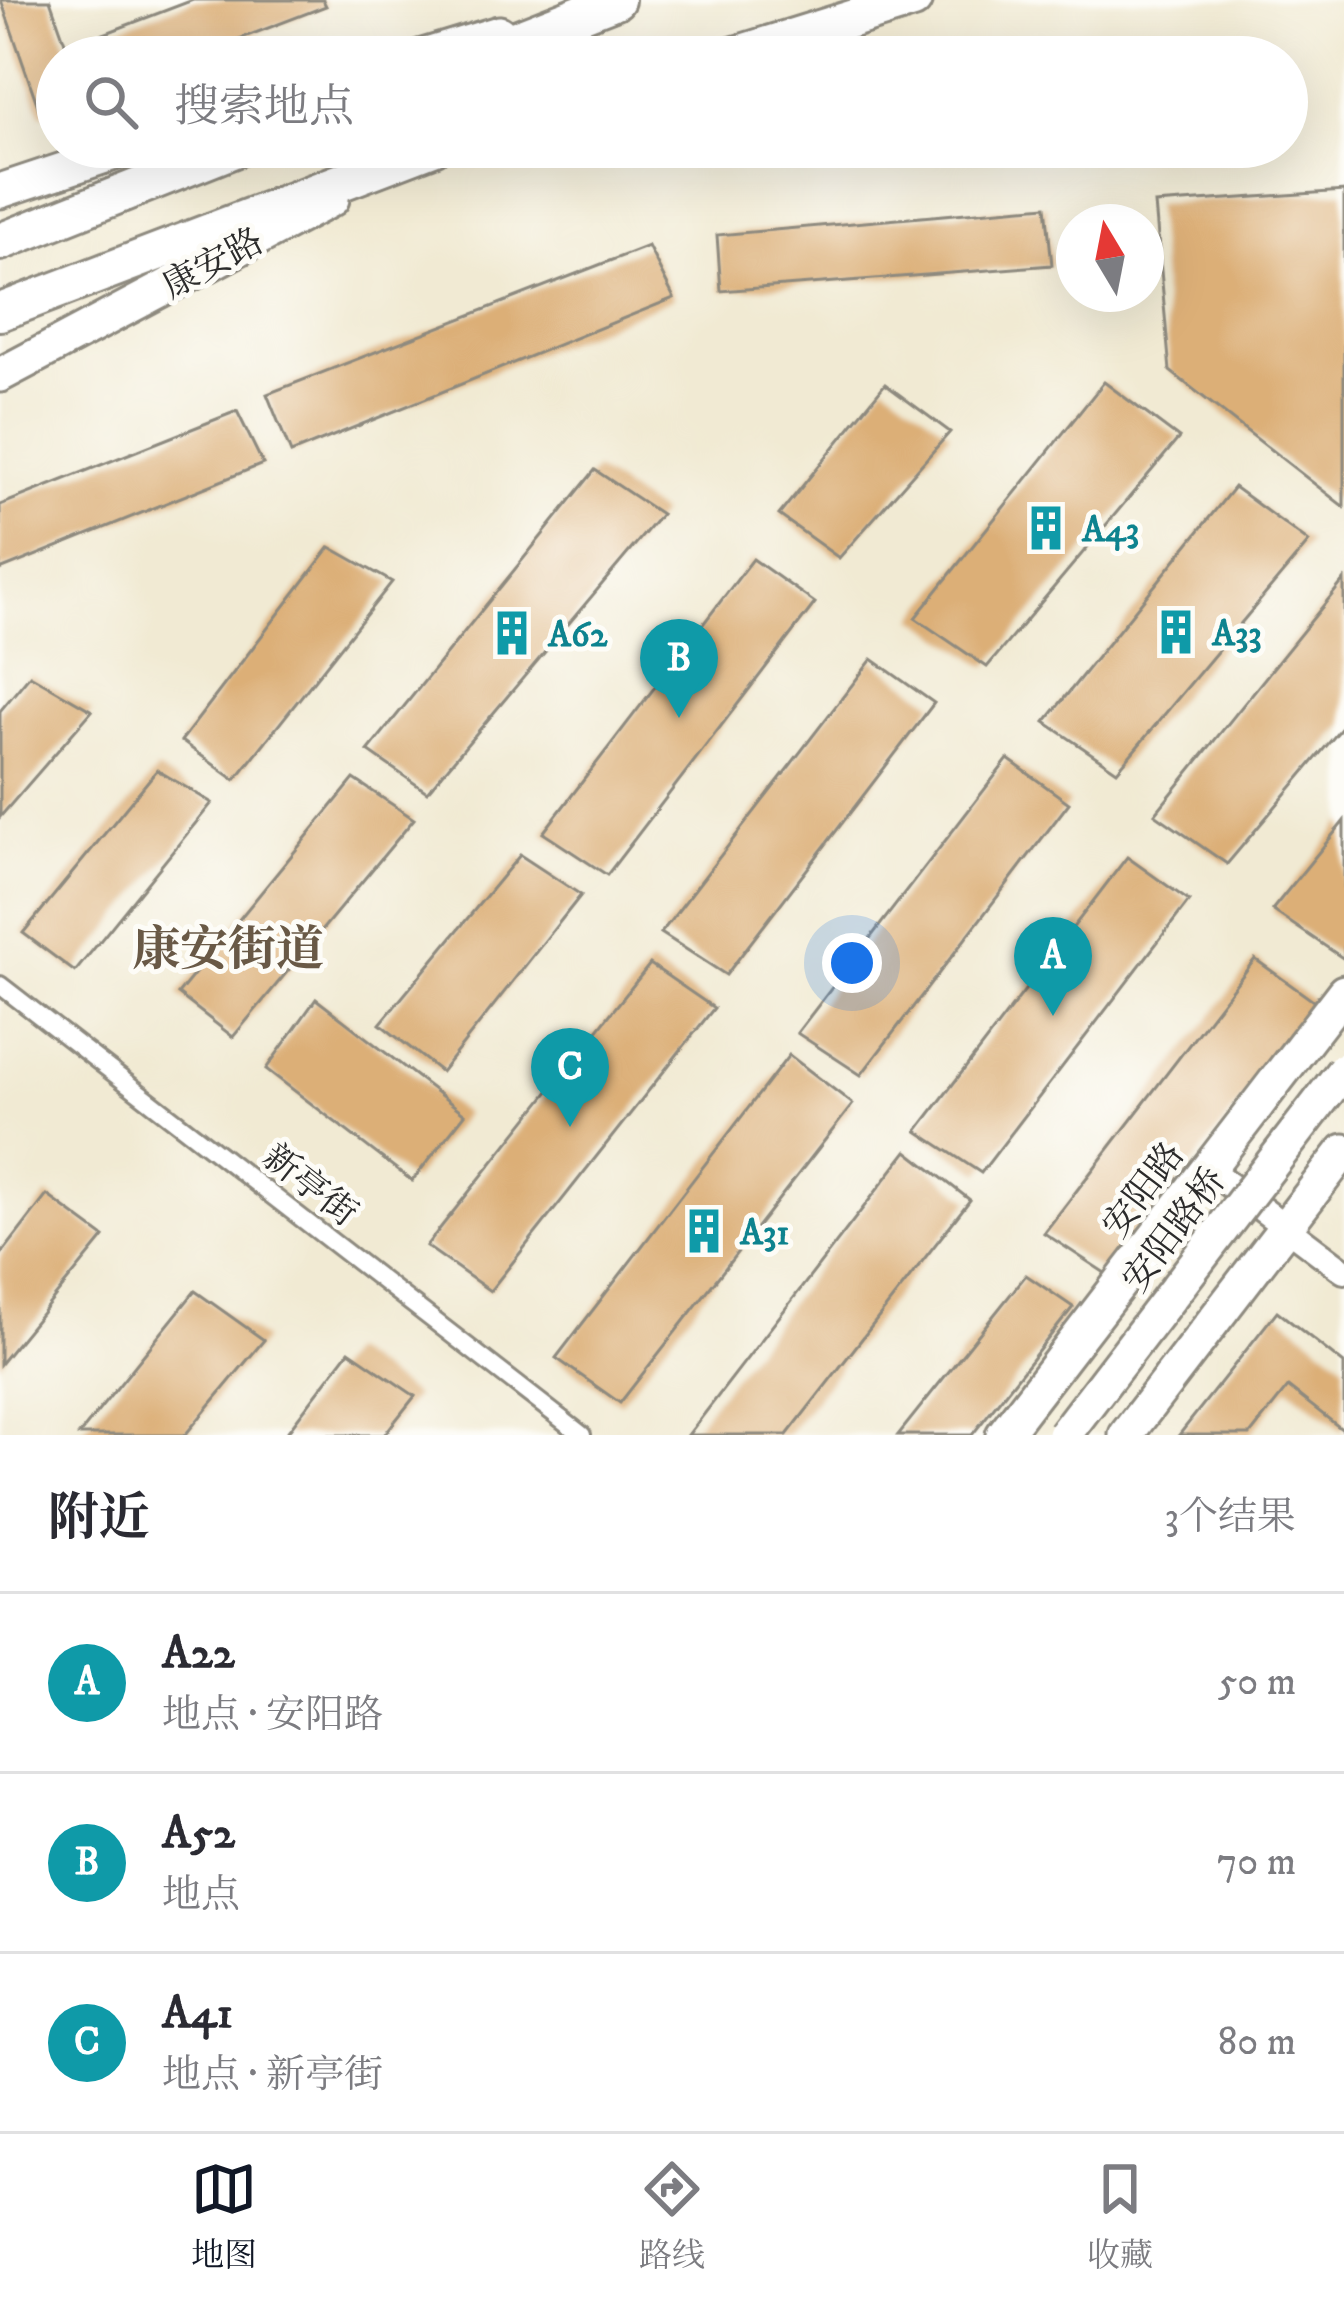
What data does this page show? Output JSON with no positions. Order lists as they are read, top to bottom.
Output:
{
  "streets": {
    "main road": ["康安路", "安阳路", "安阳路桥"],
    "street": ["新亭街"]
  },
  "districts": ["康安街道"],
  "places": {
    "building": [
      "A43",
      "A33",
      "A62",
      "A31"
    ]
  },
  "north": "top",
  "page": {
    "search": "搜索地点",
    "pins": ["B", "A", "C"],
    "heading": ["附近", "3个结果"],
    "list": [
      {
        "mark": "A",
        "name": "A22",
        "note": "地点 · 安阳路",
        "value": "50 m"
      },
      {
        "mark": "B",
        "name": "A52",
        "note": "地点",
        "value": "70 m"
      },
      {
        "mark": "C",
        "name": "A41",
        "note": "地点 · 新亭街",
        "value": "80 m"
      }
    ],
    "nav": ["地图", "路线", "收藏"]
  }
}
